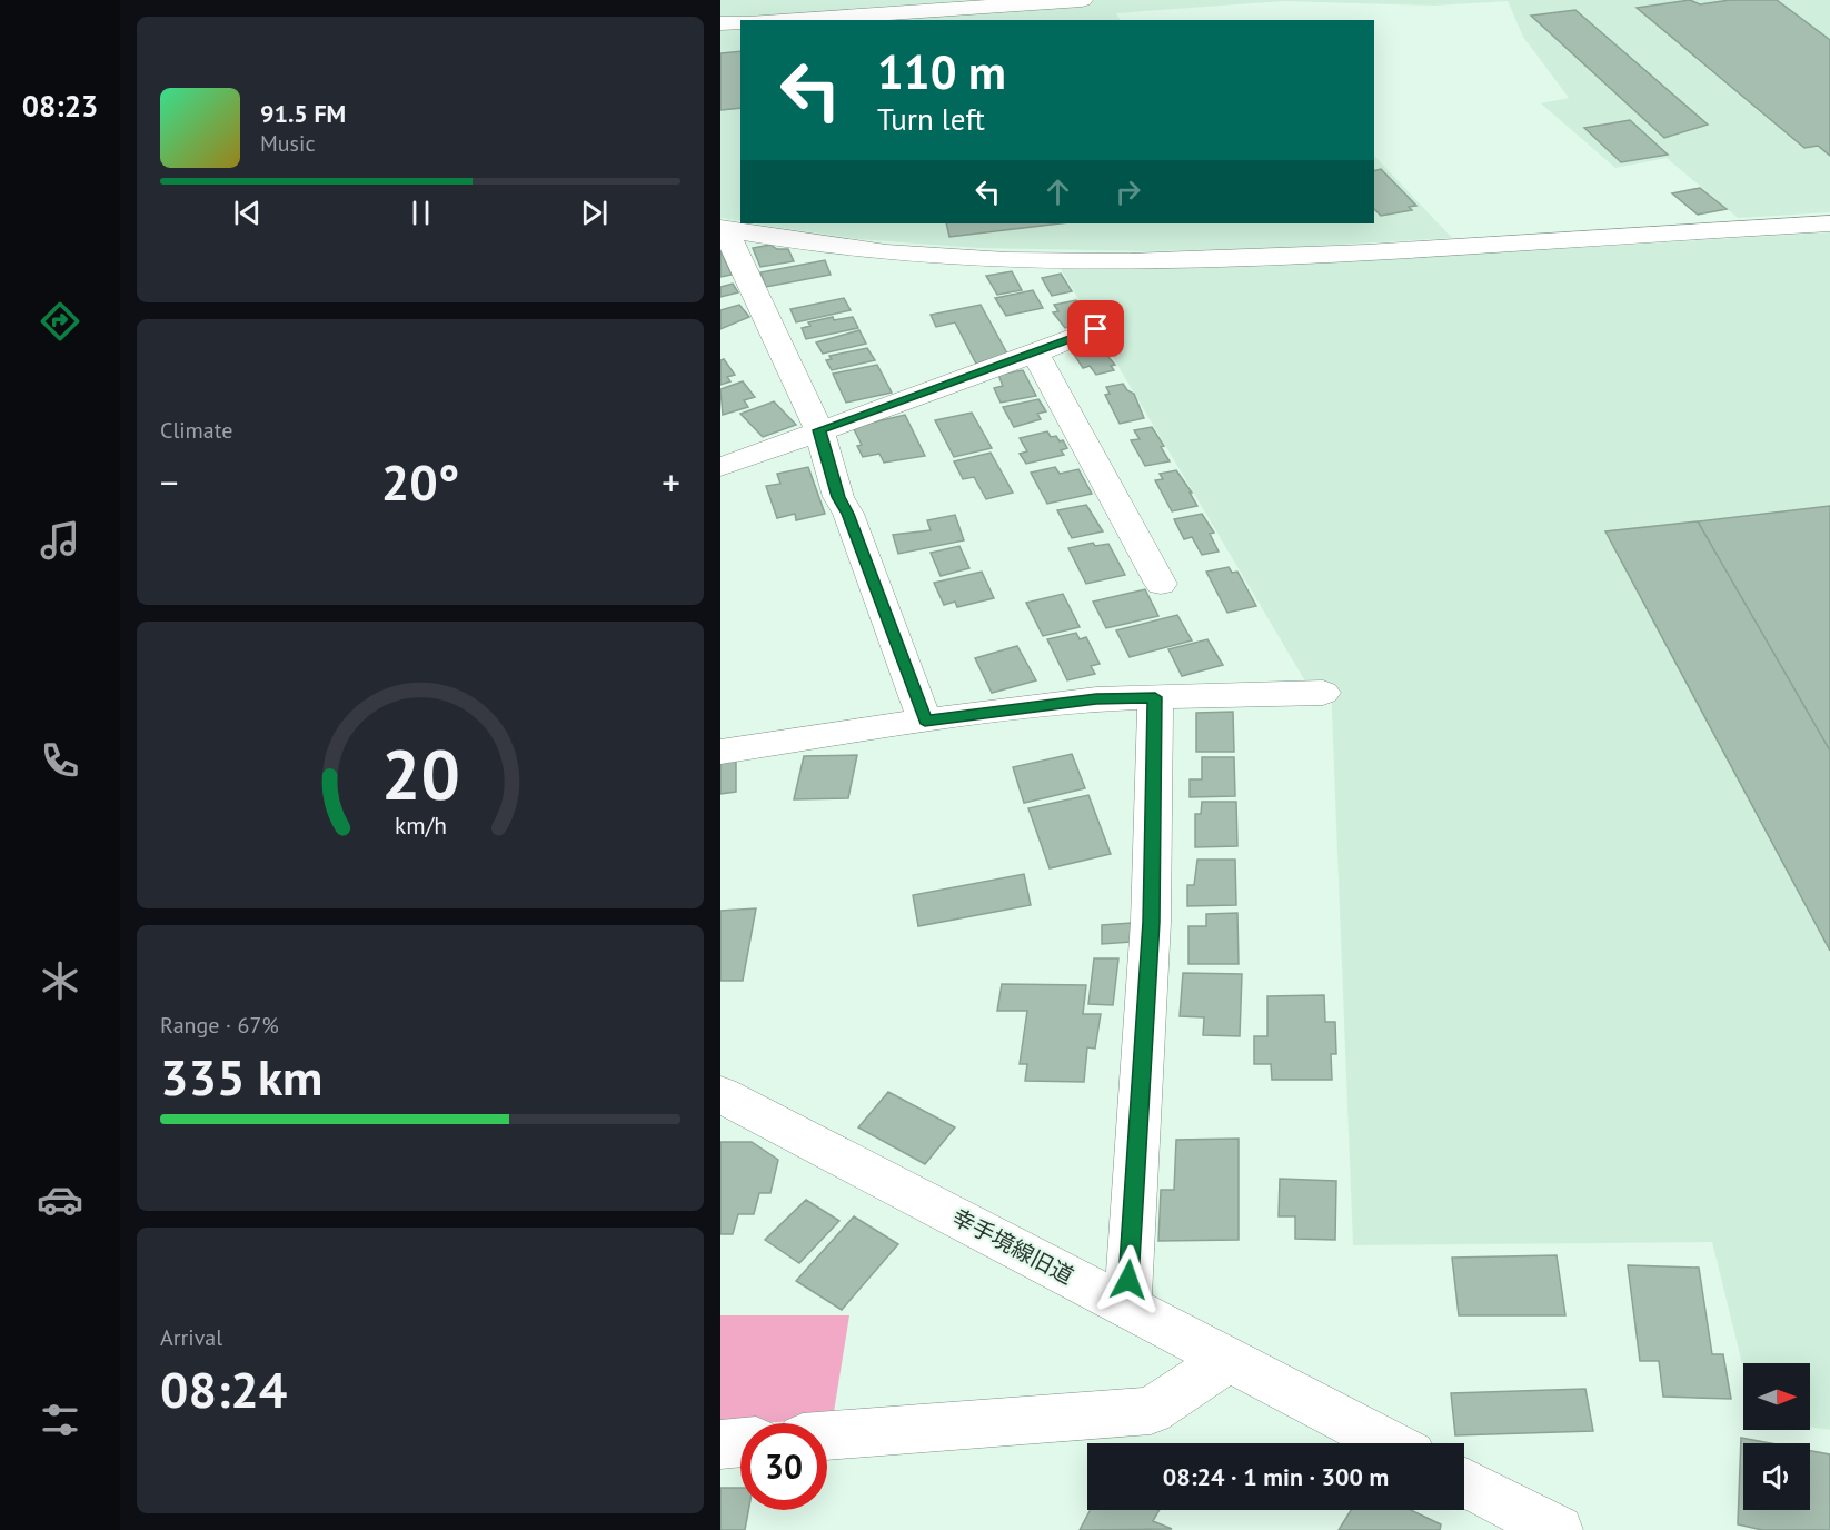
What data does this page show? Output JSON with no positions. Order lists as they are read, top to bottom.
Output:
{
  "streets": {
    "street": ["幸手境線旧道"]
  },
  "north": "right",
  "page": {
    "tabs": "08:23",
    "turn": ["110 m", "Turn left"],
    "song": ["91.5 FM", "Music"],
    "tile": [
      "Climate",
      ["Range · 67%", "335 km"],
      ["Arrival", "08:24"]
    ],
    "heat": ["−", "20°", "+"],
    "limit": "30",
    "trip": "08:24 · 1 min · 300 m",
    "gauge": ["20", "km/h"]
  }
}
